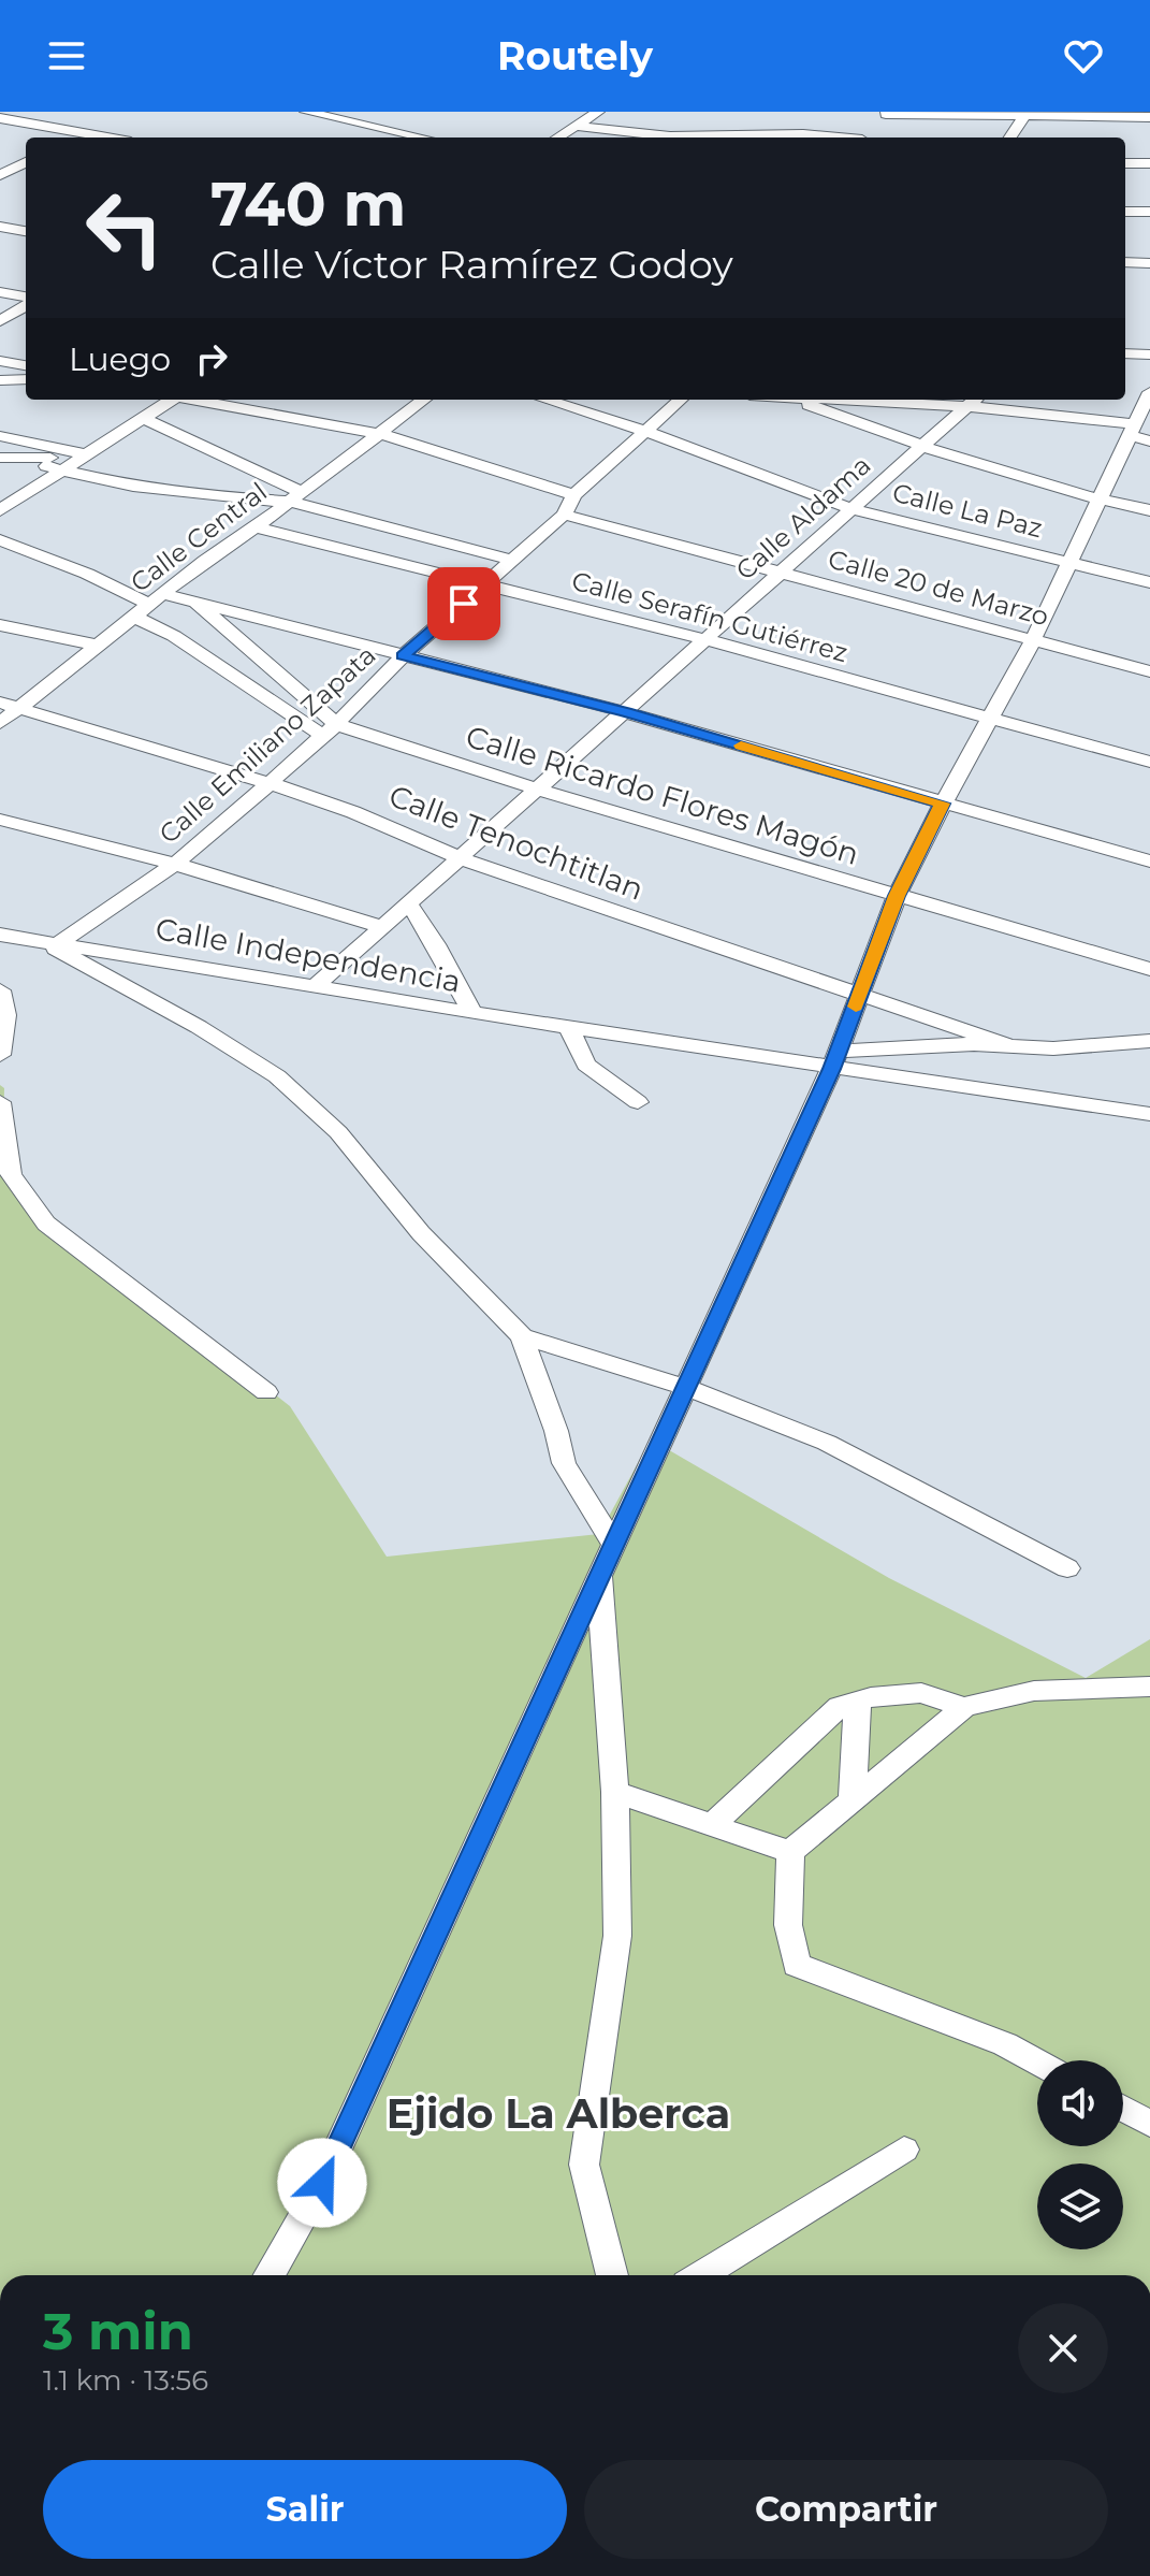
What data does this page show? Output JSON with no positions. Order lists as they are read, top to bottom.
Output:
{
  "streets": {
    "street": [
      "Calle La Paz",
      "Calle Aldama",
      "Calle Central",
      "Calle 20 de Marzo",
      "Calle Serafín Gutiérrez",
      "Calle Emiliano Zapata",
      "Calle Ricardo Flores Magón",
      "Calle Tenochtitlan",
      "Calle Independencia"
    ]
  },
  "crossings": [
    ["Calle La Paz", "Calle Aldama"],
    ["Calle La Paz", "Calle Emiliano Zapata"],
    ["Calle Aldama", "Calle 20 de Marzo"],
    ["Calle Aldama", "Calle Serafín Gutiérrez"],
    ["Calle Aldama", "Calle Ricardo Flores Magón"],
    ["Calle Aldama", "Calle Tenochtitlan"],
    ["Calle Aldama", "Calle Independencia"],
    ["Calle Central", "Calle Serafín Gutiérrez"],
    ["Calle Central", "Calle Tenochtitlan"],
    ["Calle 20 de Marzo", "Calle Emiliano Zapata"],
    ["Calle Serafín Gutiérrez", "Calle Emiliano Zapata"],
    ["Calle Emiliano Zapata", "Calle Ricardo Flores Magón"],
    ["Calle Emiliano Zapata", "Calle Tenochtitlan"],
    ["Calle Emiliano Zapata", "Calle Independencia"]
  ],
  "districts": ["Ejido La Alberca"],
  "page": {
    "header": "Routely",
    "turn": ["740 m", "Calle Víctor Ramírez Godoy"],
    "then": "Luego",
    "heading": ["3 min", "1.1 km · 13:56"],
    "buttons": ["Salir", "Compartir"]
  }
}
